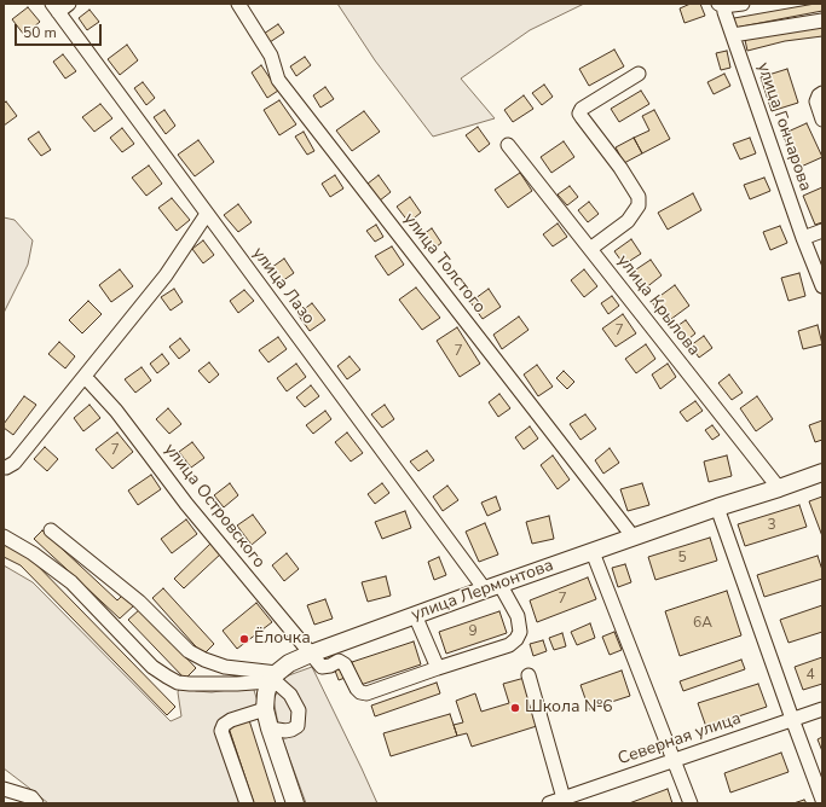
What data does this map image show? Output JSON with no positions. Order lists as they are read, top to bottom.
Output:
{
  "streets": {
    "main road": ["улица Лермонтова"],
    "street": [
      "улица Гончарова",
      "улица Толстого",
      "улица Лазо",
      "улица Крылова",
      "улица Островского",
      "Северная улица"
    ]
  },
  "crossings": [
    ["улица Толстого", "улица Лермонтова"],
    ["улица Лазо", "улица Островского"],
    ["улица Лазо", "улица Лермонтова"],
    ["улица Крылова", "улица Лермонтова"],
    ["улица Островского", "улица Лермонтова"]
  ],
  "places": ["Ёлочка", "Школа №6"],
  "house_numbers": [
    "7",
    "7",
    "7",
    "3",
    "5",
    "7",
    "6А",
    "9",
    "4"
  ],
  "scale_bar": "50 m"
}
